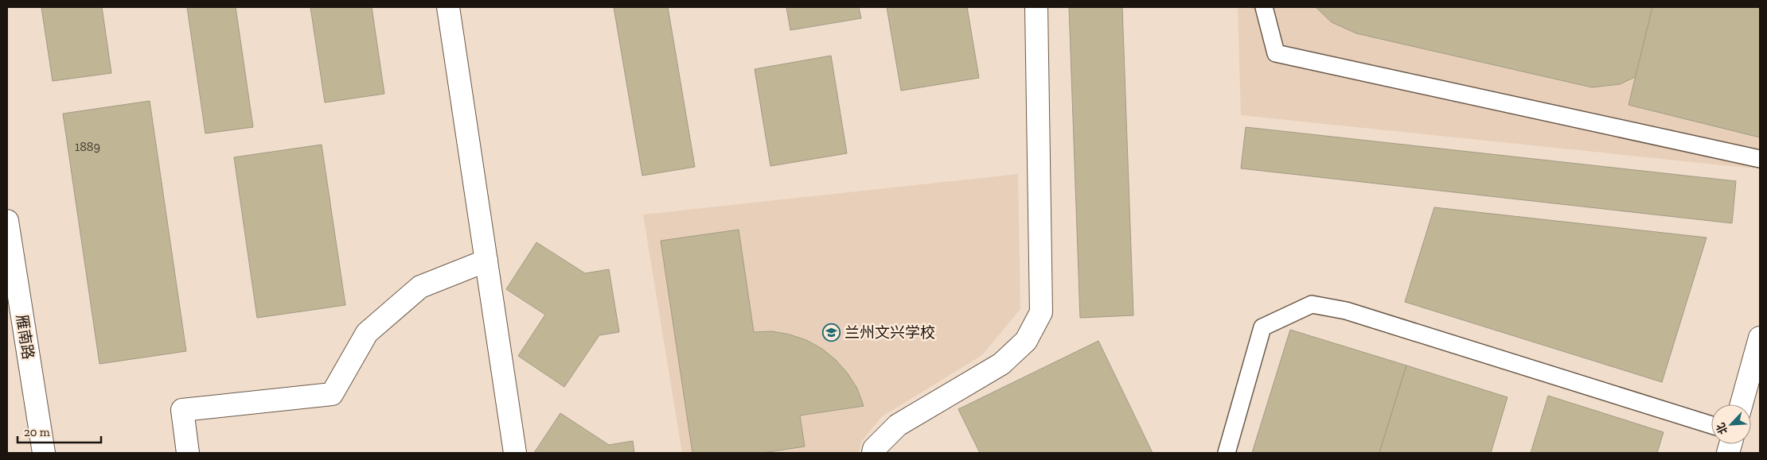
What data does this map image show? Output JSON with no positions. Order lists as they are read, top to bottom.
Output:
{
  "streets": {
    "street": ["雁南路"]
  },
  "places": {
    "school or university": ["兰州文兴学校"]
  },
  "house_numbers": ["1889"],
  "scale_bar": "20 m",
  "north": "bottom left"
}
